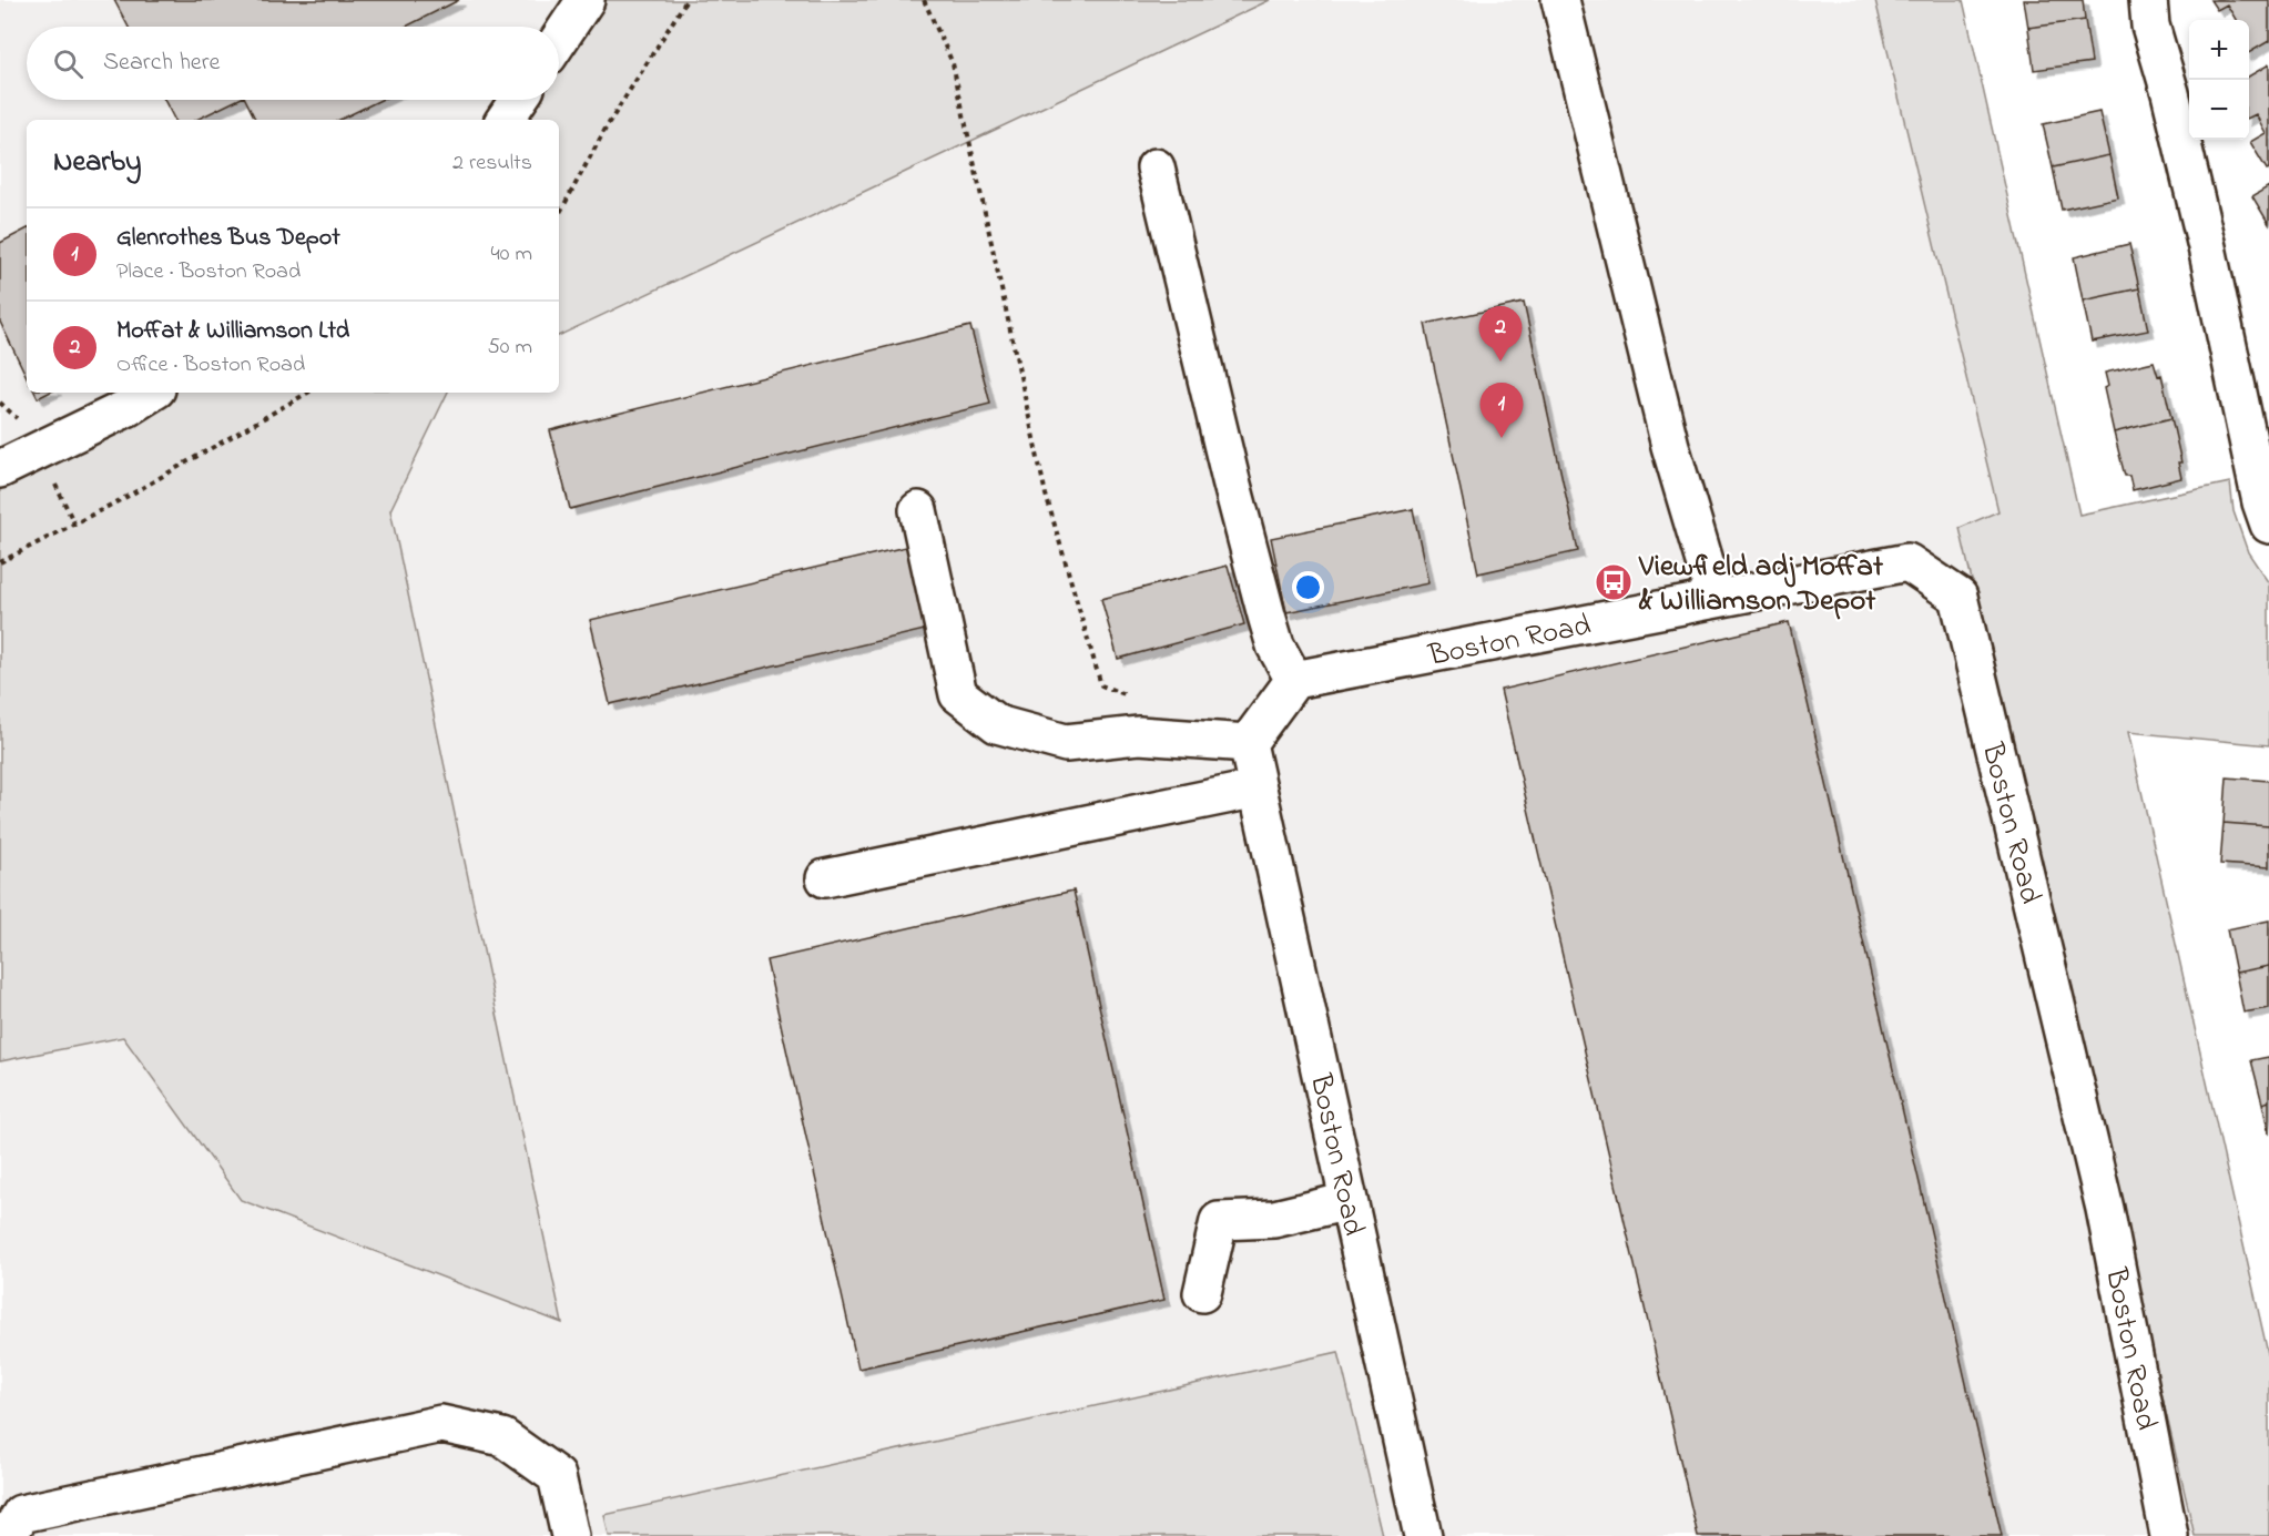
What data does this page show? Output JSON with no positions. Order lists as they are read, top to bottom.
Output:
{
  "streets": {
    "street": ["Boston Road"]
  },
  "places": {
    "bus stop": ["Viewfield adj Moffat & Williamson Depot"]
  },
  "page": {
    "map_buttons": ["+", "−"],
    "search": "Search here",
    "heading": ["Nearby", "2 results"],
    "list": [
      {
        "mark": "1",
        "name": "Glenrothes Bus Depot",
        "note": "Place · Boston Road",
        "value": "40 m"
      },
      {
        "mark": "2",
        "name": "Moffat & Williamson Ltd",
        "note": "Office · Boston Road",
        "value": "50 m"
      }
    ],
    "pins": ["2", "1"]
  }
}
